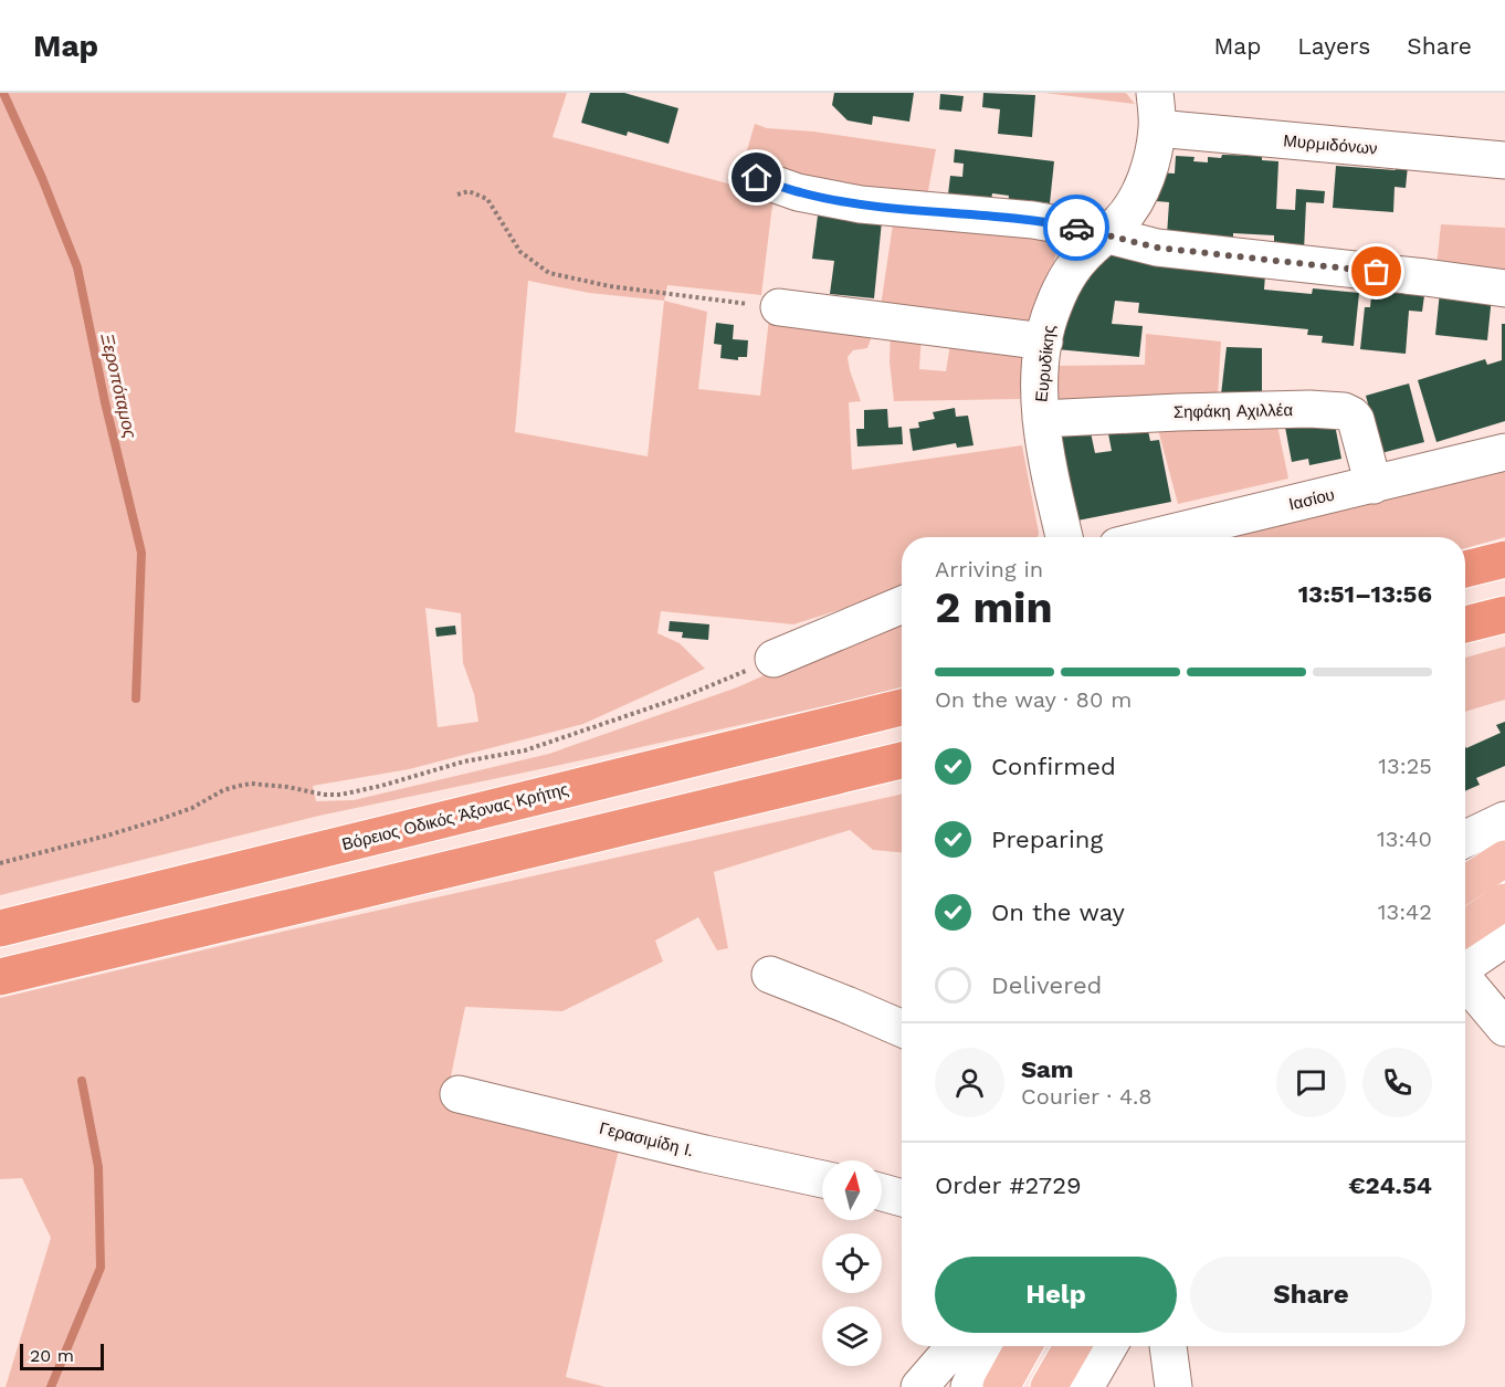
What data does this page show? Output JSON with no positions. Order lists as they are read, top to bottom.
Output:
{
  "streets": {
    "highway": ["Βόρειος Οδικός Άξονας Κρήτης"],
    "street": [
      "Μυρμιδόνων",
      "Ευρυδίκης",
      "Σηφάκη Αχιλλέα",
      "Ιασίου",
      "Γερασιμίδη Ι."
    ]
  },
  "crossings": [
    ["Μυρμιδόνων", "Ευρυδίκης"],
    ["Ευρυδίκης", "Σηφάκη Αχιλλέα"],
    ["Σηφάκη Αχιλλέα", "Ιασίου"]
  ],
  "water": ["Ξεροπόταμος"],
  "scale_bar": "20 m",
  "north": "top",
  "page": {
    "header": "Map",
    "nav": ["Map", "Layers", "Share"],
    "heading": ["2 min", "Arriving in", "13:51–13:56"],
    "panel": [
      "Sam",
      "Courier · 4.8",
      "Order #2729",
      "€24.54"
    ],
    "bar": "On the way · 80 m",
    "list": [
      ["Confirmed", "13:25"],
      ["Preparing", "13:40"],
      ["On the way", "13:42"],
      "Delivered"
    ],
    "buttons": ["Help", "Share"],
    "scale": "20 m"
  }
}
